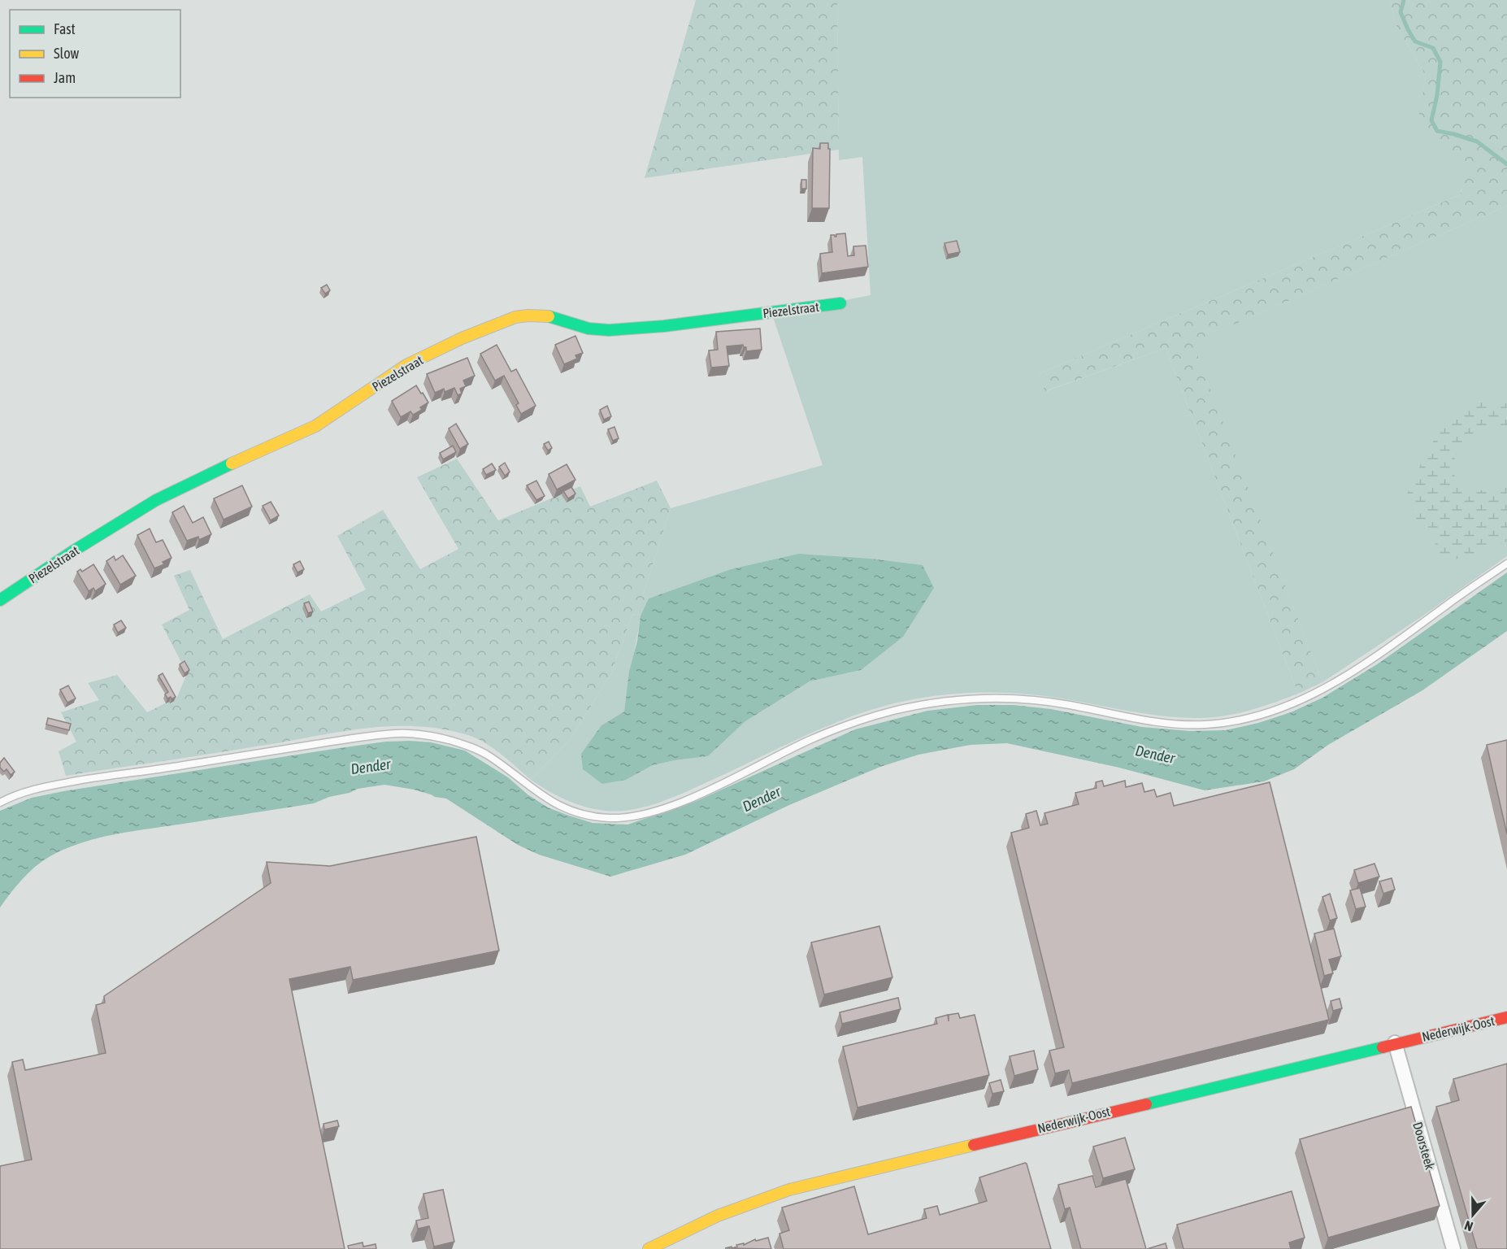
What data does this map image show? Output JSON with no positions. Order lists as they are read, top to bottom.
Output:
{
  "streets": {
    "street": ["Piezelstraat", "Nederwijk-Oost", "Doorsteek"]
  },
  "crossings": [
    ["Nederwijk-Oost", "Doorsteek"]
  ],
  "water": ["Dender"],
  "legend": ["Fast", "Slow", "Jam"],
  "north": "bottom"
}
